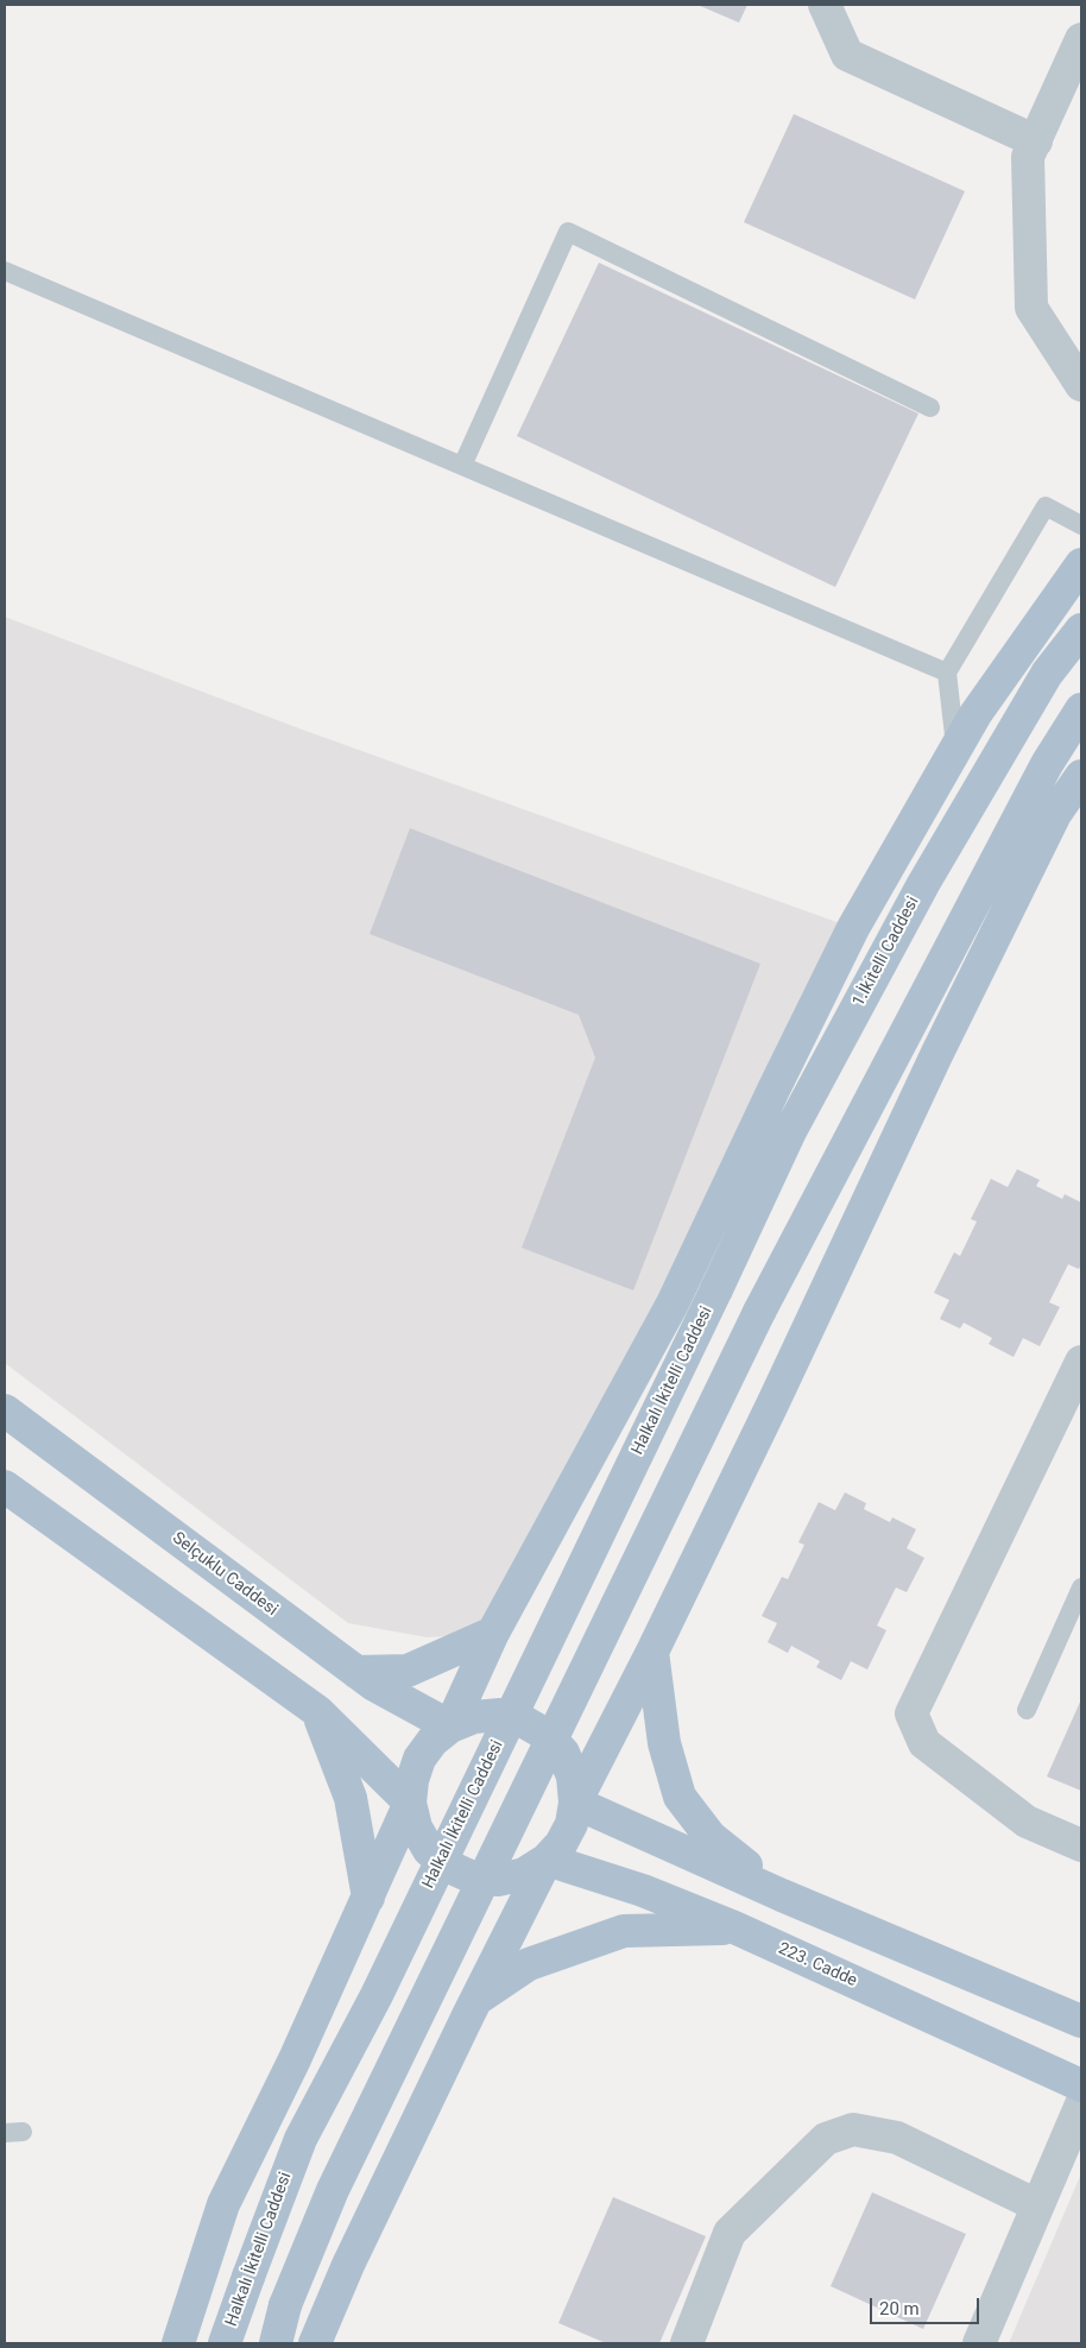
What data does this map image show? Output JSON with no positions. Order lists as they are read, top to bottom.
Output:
{
  "streets": {
    "main road": [
      "1.İkitelli Caddesi",
      "Halkalı İkitelli Caddesi",
      "Selçuklu Caddesi",
      "223. Cadde"
    ]
  },
  "crossings": [
    ["1.İkitelli Caddesi", "Halkalı İkitelli Caddesi"],
    ["Selçuklu Caddesi", "223. Cadde"]
  ],
  "scale_bar": "20 m"
}
